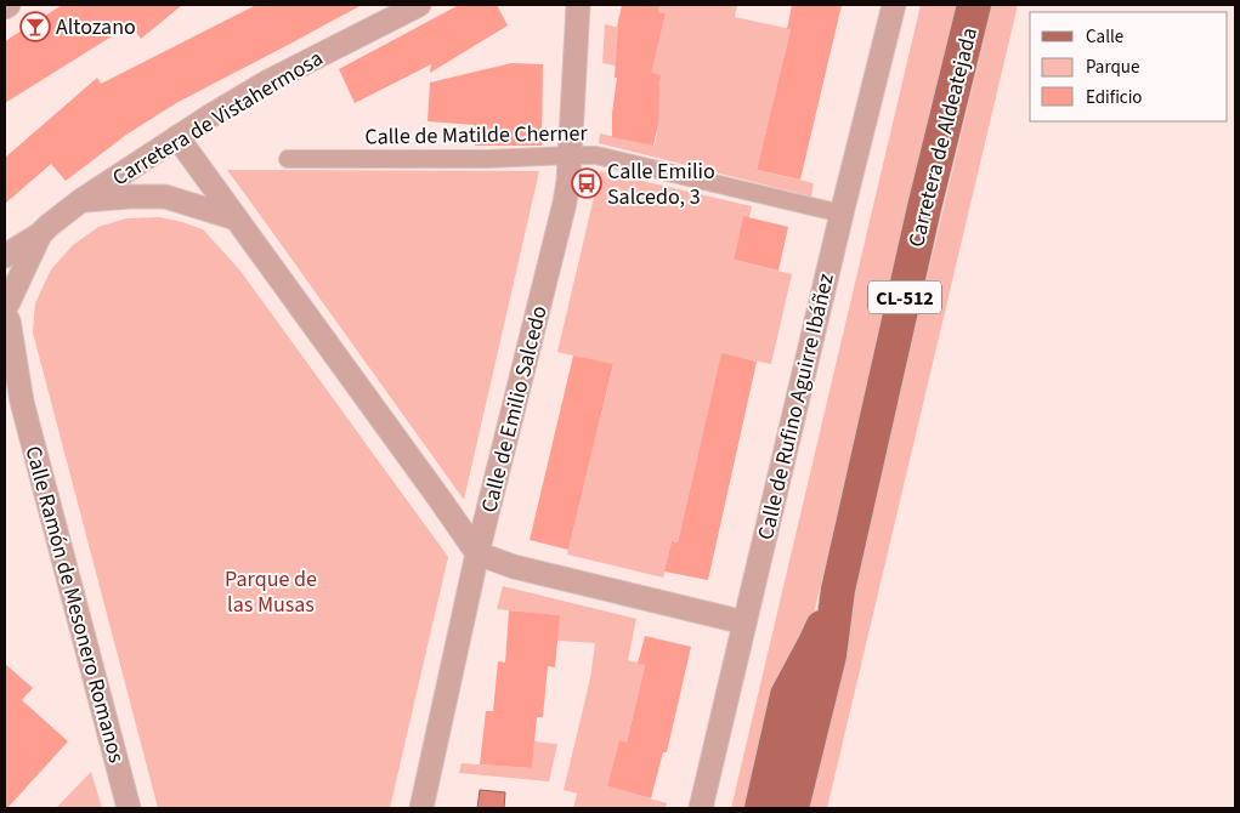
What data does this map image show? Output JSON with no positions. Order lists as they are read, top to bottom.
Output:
{
  "streets": {
    "main road": ["Carretera de Aldeatejada", "CL-512"],
    "street": [
      "Carretera de Vistahermosa",
      "Calle de Matilde Cherner",
      "Calle de Rufino Aguirre Ibáñez",
      "Calle de Emilio Salcedo",
      "Calle Ramón de Mesonero Romanos"
    ]
  },
  "crossings": [
    ["Carretera de Vistahermosa", "Calle Ramón de Mesonero Romanos"],
    ["Calle de Matilde Cherner", "Calle de Rufino Aguirre Ibáñez"],
    ["Calle de Matilde Cherner", "Calle de Emilio Salcedo"]
  ],
  "parks": ["Parque de las Musas"],
  "places": {
    "bar": ["Altozano"],
    "bus stop": ["Calle Emilio Salcedo, 3"]
  },
  "legend": ["Calle", "Parque", "Edificio"]
}
